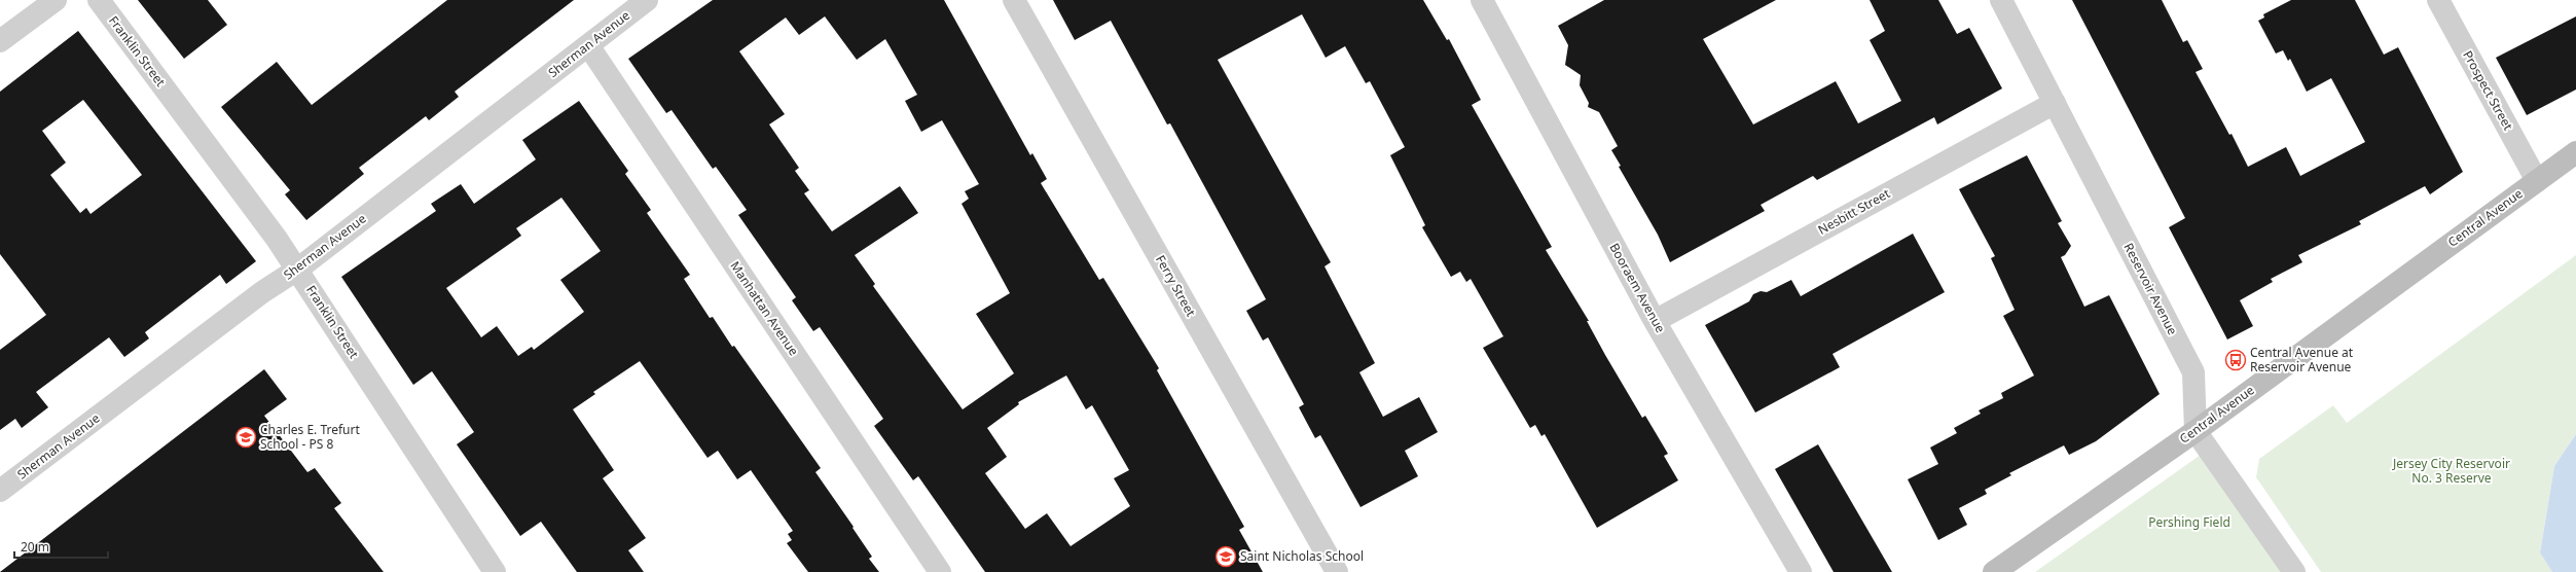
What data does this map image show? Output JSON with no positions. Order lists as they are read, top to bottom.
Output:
{
  "streets": {
    "main road": ["Central Avenue"],
    "street": [
      "Sherman Avenue",
      "Franklin Street",
      "Prospect Street",
      "Nesbitt Street",
      "Ferry Street",
      "Booraem Avenue",
      "Reservoir Avenue",
      "Manhattan Avenue"
    ]
  },
  "crossings": [
    ["Sherman Avenue", "Franklin Street"],
    ["Sherman Avenue", "Manhattan Avenue"],
    ["Prospect Street", "Central Avenue"],
    ["Nesbitt Street", "Booraem Avenue"],
    ["Nesbitt Street", "Reservoir Avenue"],
    ["Central Avenue", "Reservoir Avenue"]
  ],
  "parks": ["Jersey City Reservoir No. 3 Reserve", "Pershing Field"],
  "places": {
    "bus stop": ["Central Avenue at Reservoir Avenue"],
    "school or university": ["Charles E. Trefurt School - PS 8", "Saint Nicholas School"]
  },
  "scale_bar": "20 m"
}
